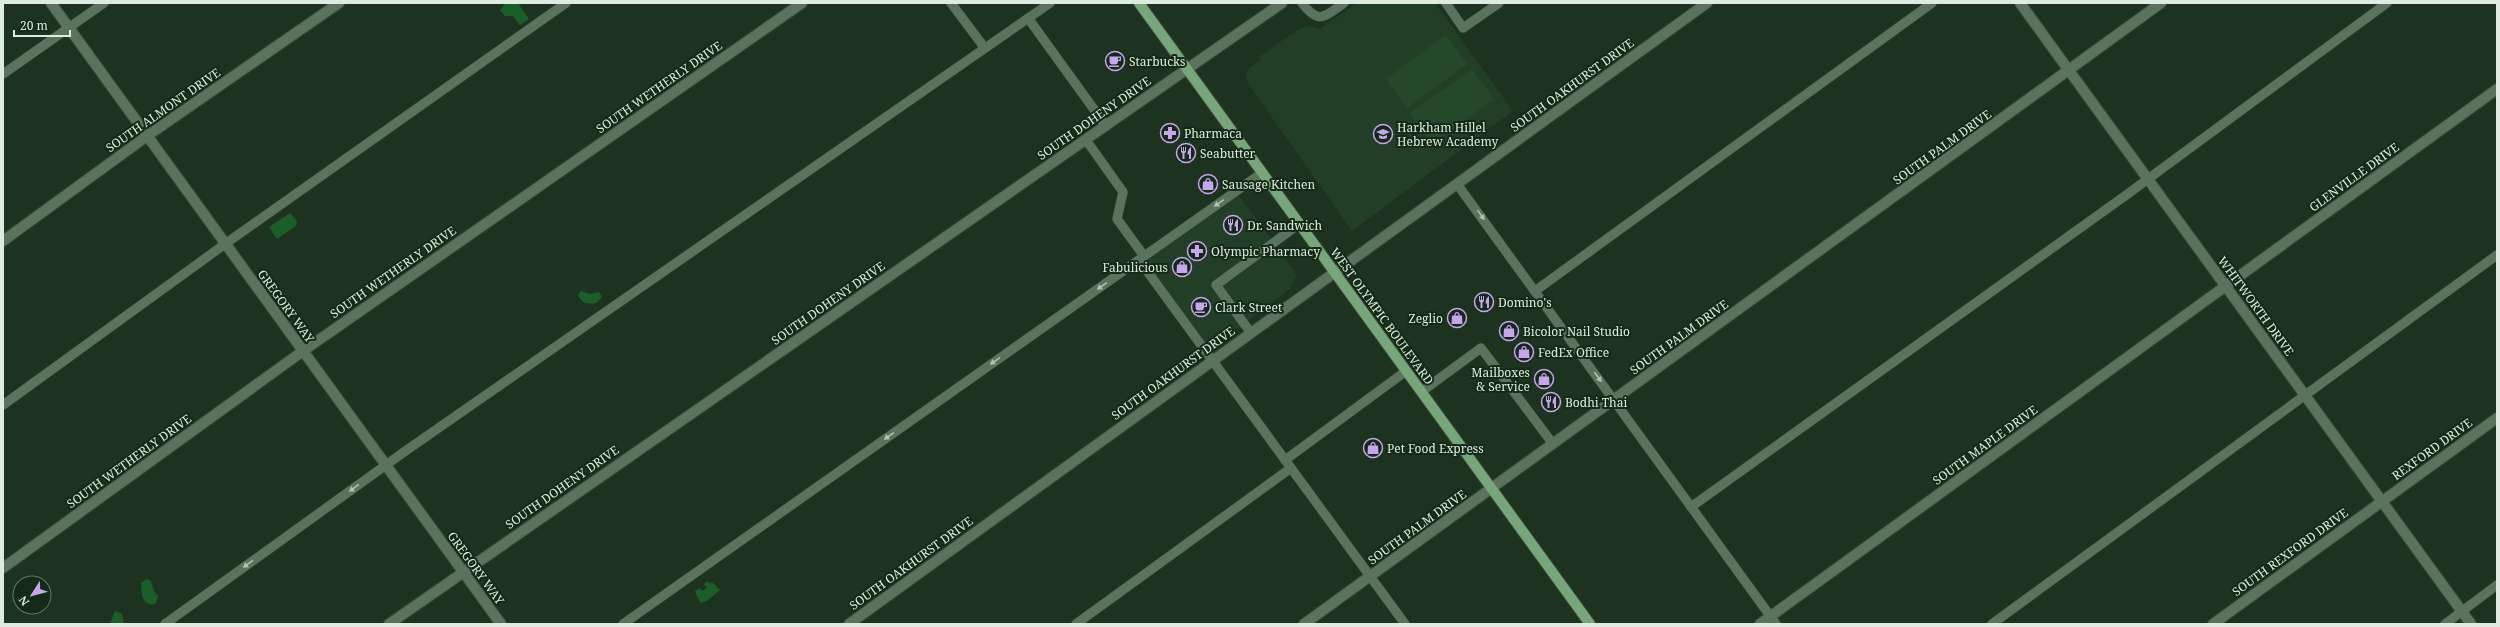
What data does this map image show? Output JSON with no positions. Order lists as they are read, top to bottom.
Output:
{
  "streets": {
    "main road": ["WEST OLYMPIC BOULEVARD"],
    "street": [
      "SOUTH OAKHURST DRIVE",
      "SOUTH WETHERLY DRIVE",
      "SOUTH ALMONT DRIVE",
      "SOUTH DOHENY DRIVE",
      "SOUTH PALM DRIVE",
      "GLENVILLE DRIVE",
      "GREGORY WAY",
      "WHITWORTH DRIVE",
      "SOUTH MAPLE DRIVE",
      "REXFORD DRIVE",
      "SOUTH REXFORD DRIVE"
    ]
  },
  "crossings": [
    ["SOUTH OAKHURST DRIVE", "WEST OLYMPIC BOULEVARD"],
    ["SOUTH WETHERLY DRIVE", "GREGORY WAY"],
    ["SOUTH ALMONT DRIVE", "GREGORY WAY"],
    ["SOUTH DOHENY DRIVE", "GREGORY WAY"],
    ["SOUTH DOHENY DRIVE", "WEST OLYMPIC BOULEVARD"],
    ["SOUTH PALM DRIVE", "WHITWORTH DRIVE"],
    ["SOUTH PALM DRIVE", "WEST OLYMPIC BOULEVARD"],
    ["GLENVILLE DRIVE", "WHITWORTH DRIVE"],
    ["GLENVILLE DRIVE", "SOUTH MAPLE DRIVE"],
    ["WHITWORTH DRIVE", "SOUTH MAPLE DRIVE"],
    ["WHITWORTH DRIVE", "REXFORD DRIVE"],
    ["WHITWORTH DRIVE", "SOUTH REXFORD DRIVE"],
    ["REXFORD DRIVE", "SOUTH REXFORD DRIVE"]
  ],
  "places": {
    "cafe": ["Starbucks", "Clark Street"],
    "pharmacy": ["Pharmaca", "Olympic Pharmacy"],
    "school or university": ["Harkham Hillel Hebrew Academy"],
    "restaurant": [
      "Seabutter",
      "Dr. Sandwich",
      "Domino's",
      "Bodhi Thai"
    ],
    "shop": [
      "Sausage Kitchen",
      "Fabulicious",
      "Zeglio",
      "Bicolor Nail Studio",
      "FedEx Office",
      "Mailboxes & Service",
      "Pet Food Express"
    ]
  },
  "scale_bar": "20 m",
  "north": "bottom left"
}
